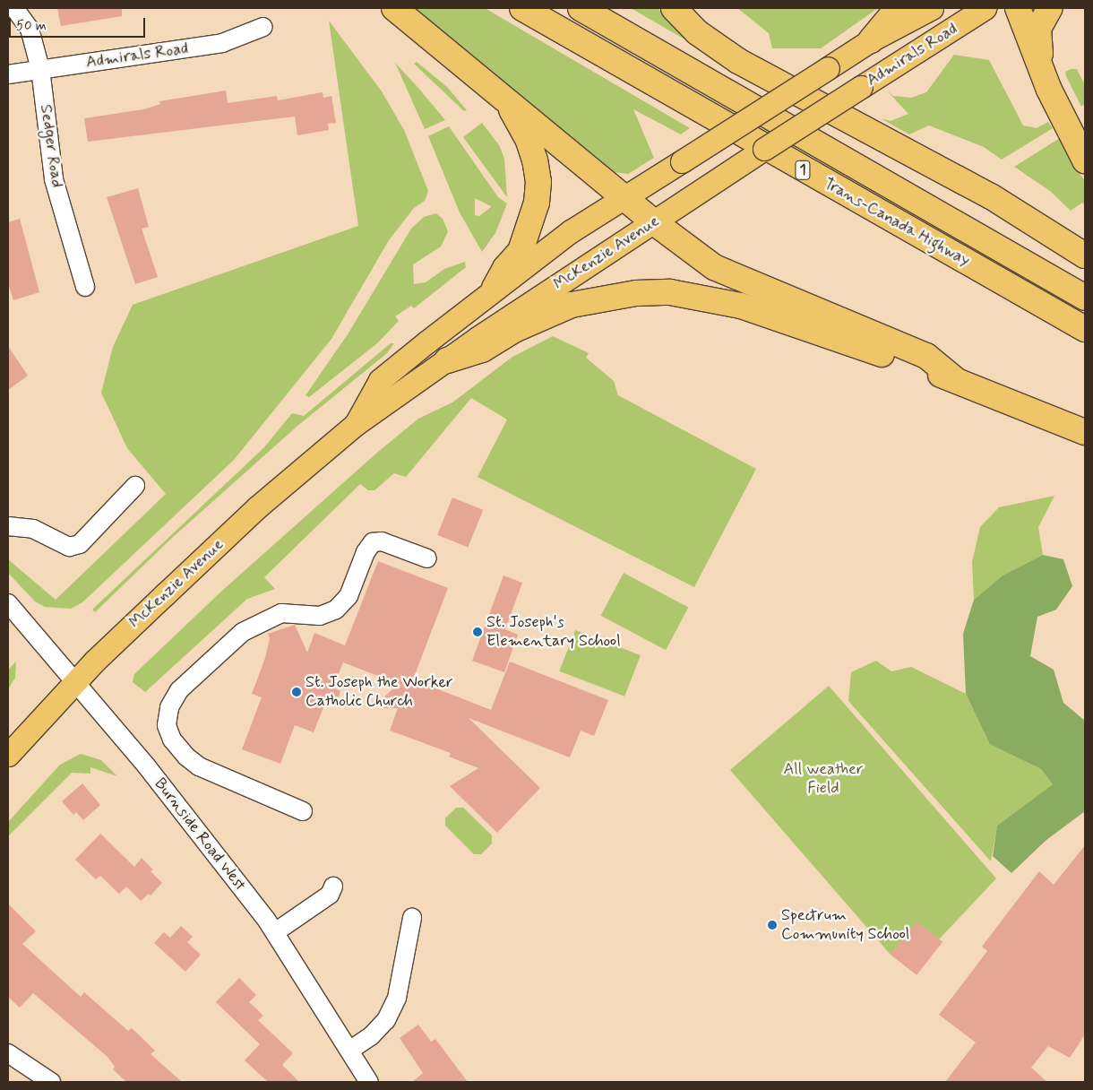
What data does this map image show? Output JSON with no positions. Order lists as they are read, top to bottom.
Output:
{
  "streets": {
    "highway": ["1", "Trans-Canada Highway"],
    "main road": ["Admirals Road", "McKenzie Avenue"],
    "street": ["Sedger Road", "Burnside Road West"]
  },
  "crossings": [
    ["Admirals Road", "Sedger Road"],
    ["Admirals Road", "McKenzie Avenue"],
    ["McKenzie Avenue", "Burnside Road West"]
  ],
  "parks": ["All weather Field"],
  "places": ["St. Joseph's Elementary School", "St. Joseph the Worker Catholic Church", "Spectrum Community School"],
  "scale_bar": "50 m"
}
